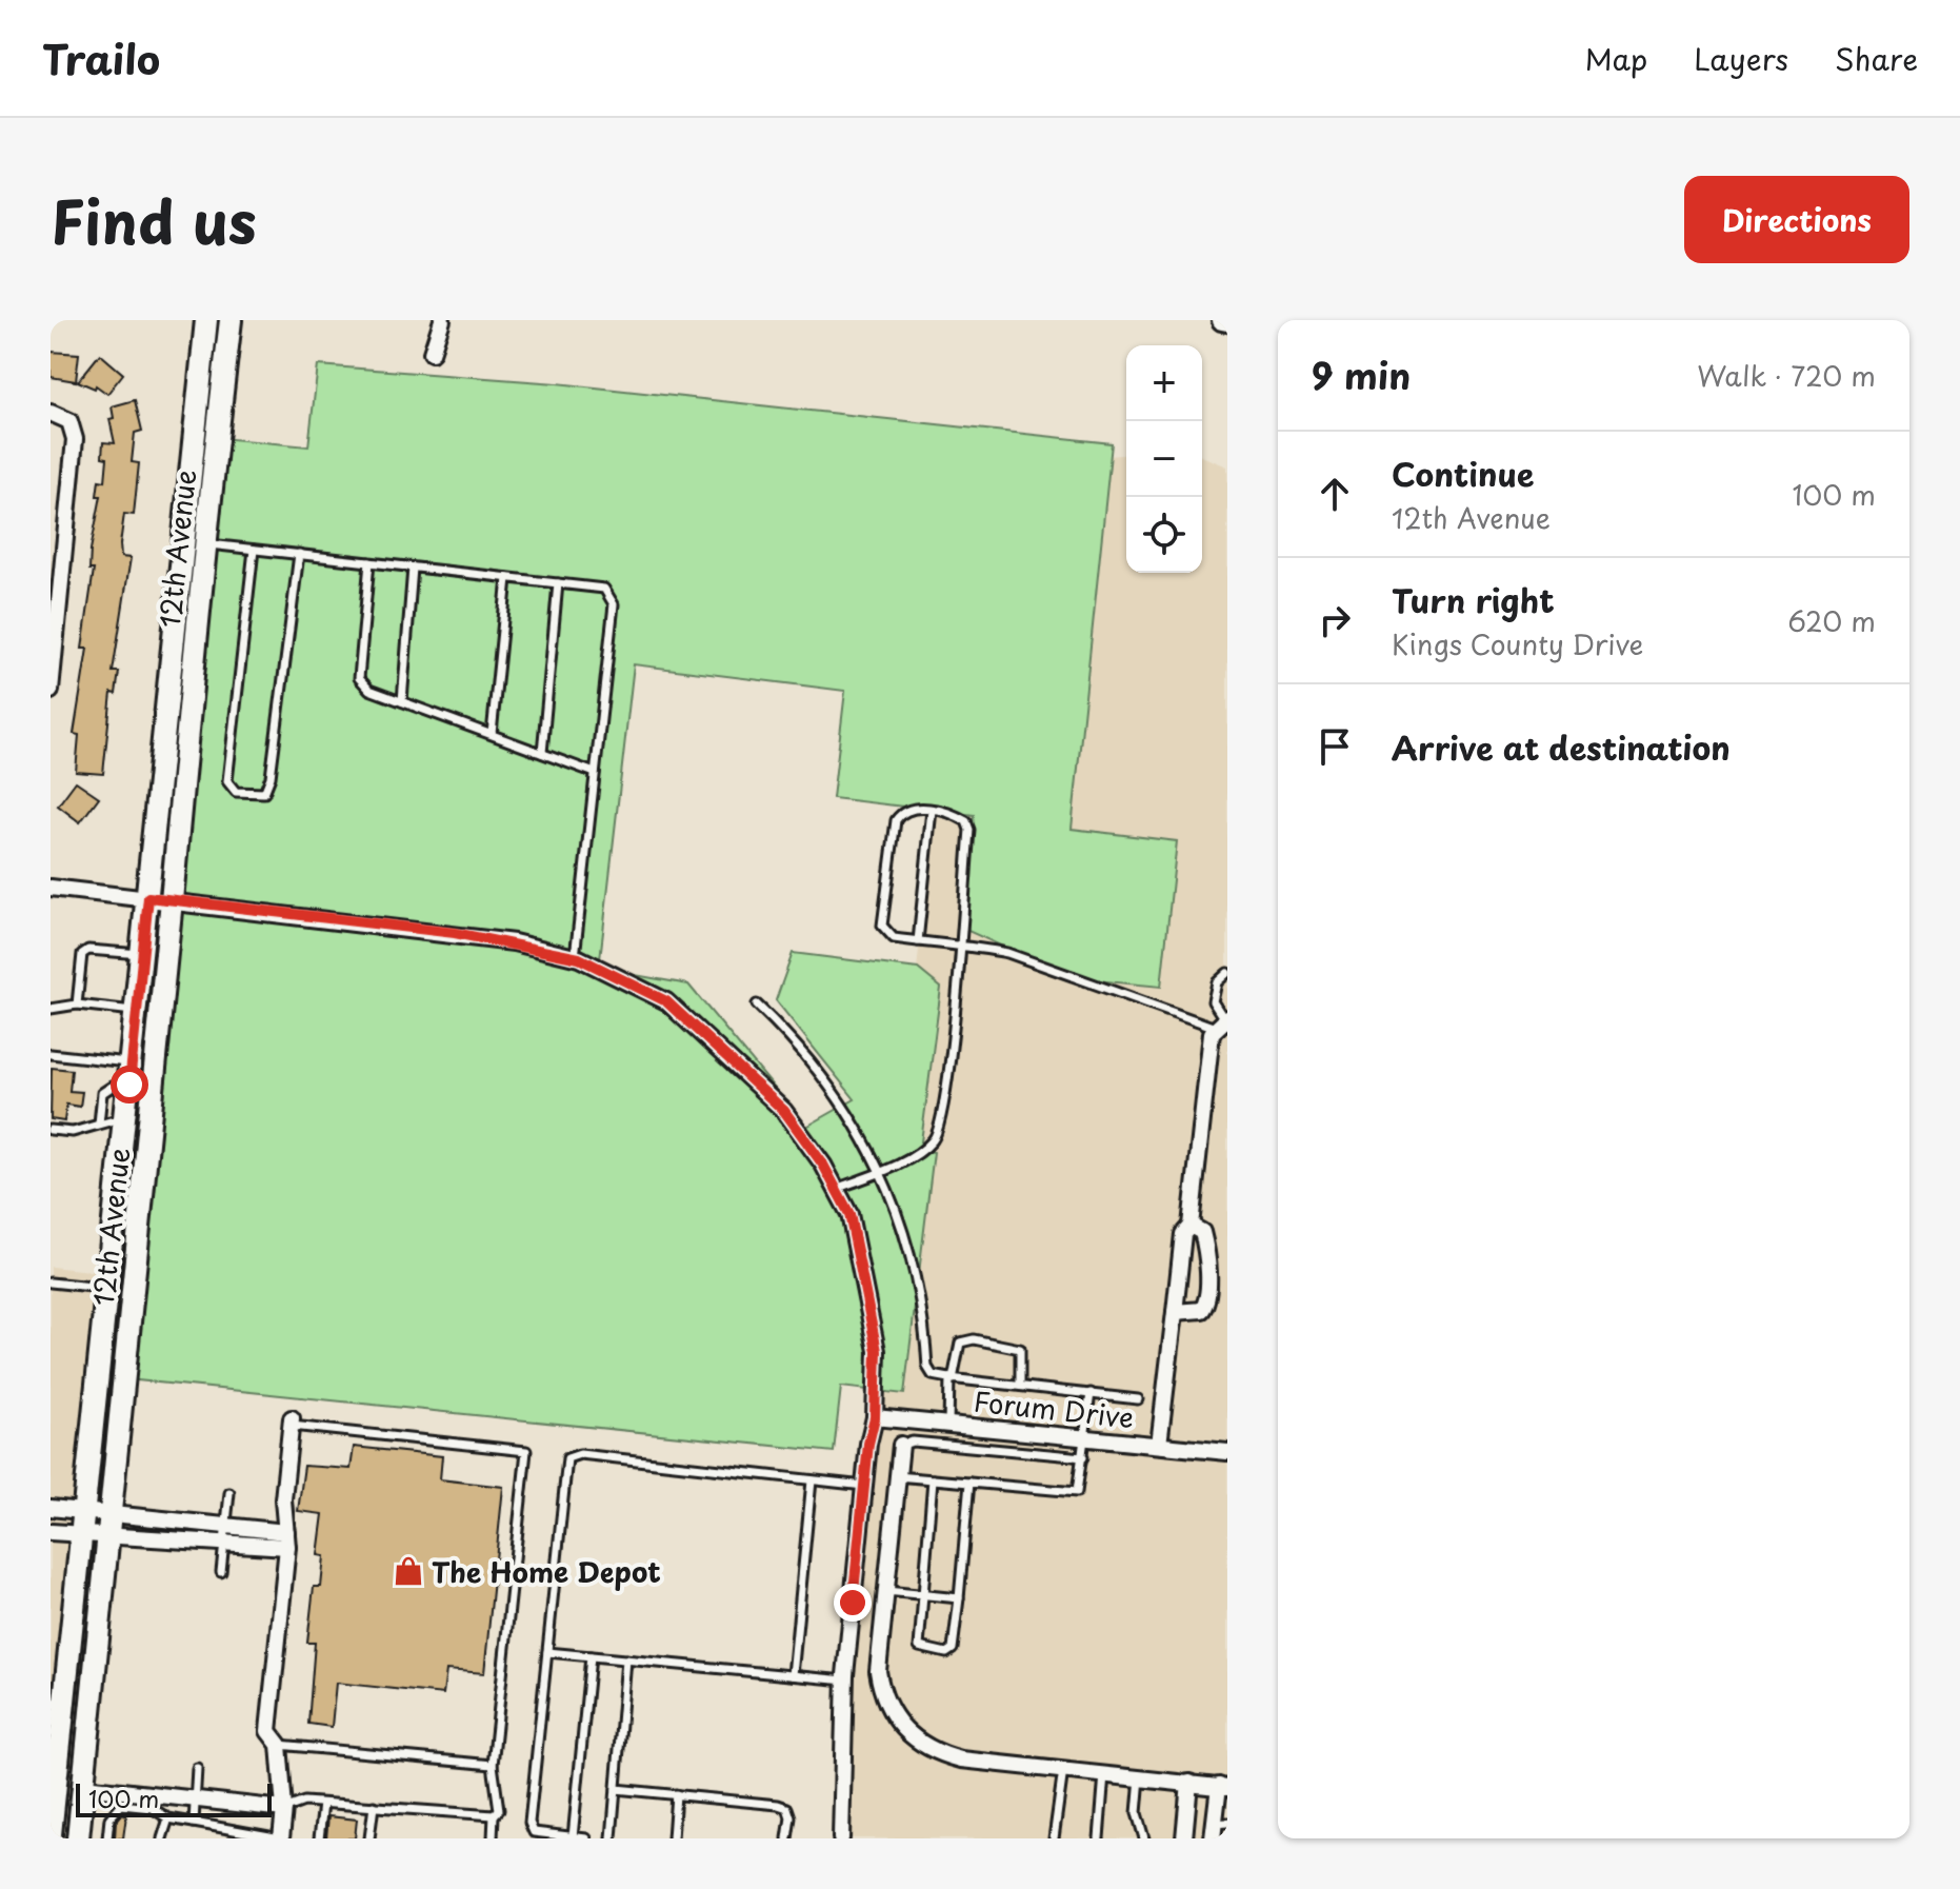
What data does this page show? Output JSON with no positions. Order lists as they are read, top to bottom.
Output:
{
  "streets": {
    "main road": ["12th Avenue"],
    "street": ["Forum Drive"]
  },
  "places": {
    "shop": ["The Home Depot"]
  },
  "scale_bar": "100 m",
  "page": {
    "header": "Trailo",
    "nav": ["Map", "Layers", "Share"],
    "title": "Find us",
    "buttons": "Directions",
    "heading": ["9 min", "Walk · 720 m"],
    "map_buttons": ["+", "−"],
    "list": [
      ["Continue", "12th Avenue", "100 m"],
      ["Turn right", "Kings County Drive", "620 m"],
      "Arrive at destination"
    ],
    "scale": "100 m"
  }
}
